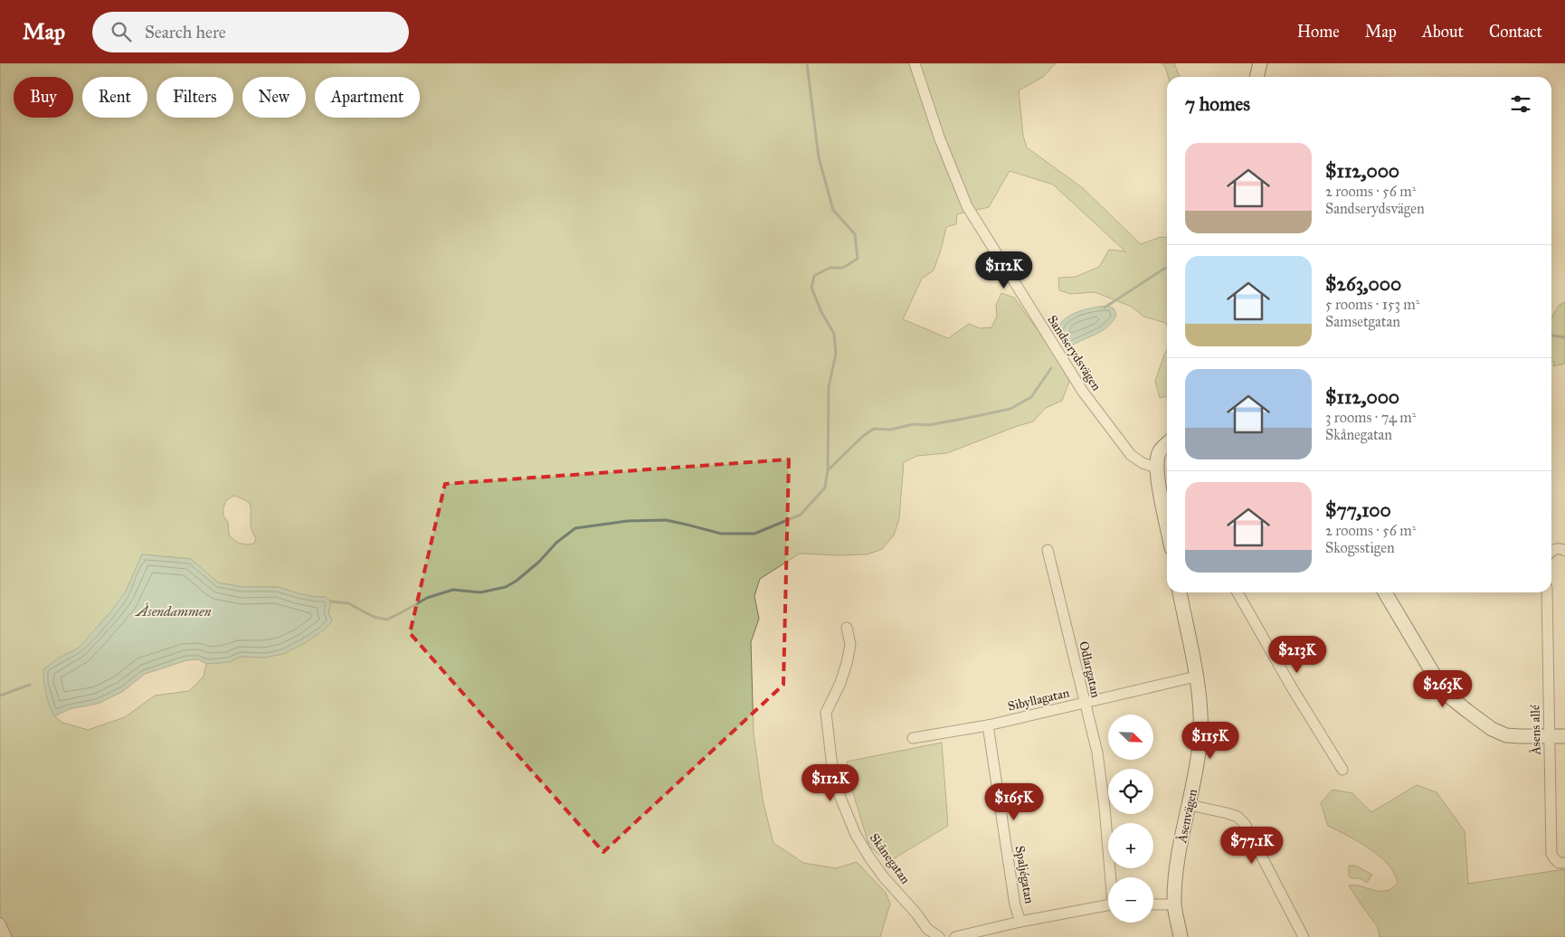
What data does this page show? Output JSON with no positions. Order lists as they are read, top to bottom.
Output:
{
  "streets": {
    "street": [
      "Sandserydsvägen",
      "Odlargatan",
      "Sibyllagatan",
      "Åsens allé",
      "Åsenvägen",
      "Skånegatan",
      "Spaljégatan"
    ]
  },
  "crossings": [
    ["Odlargatan", "Sibyllagatan"],
    ["Sibyllagatan", "Åsenvägen"],
    ["Sibyllagatan", "Spaljégatan"]
  ],
  "water": ["Åsendammen"],
  "north": "bottom right",
  "page": {
    "header": "Map",
    "search": "Search here",
    "nav": [
      "Home",
      "Map",
      "About",
      "Contact"
    ],
    "chip": [
      "Buy",
      "Rent",
      "Filters",
      "New",
      "Apartment"
    ],
    "heading": "7 homes",
    "list": [
      {
        "name": "$112,000",
        "note": "2 rooms · 56 m² · Sandserydsvägen"
      },
      {
        "name": "$263,000",
        "note": "5 rooms · 153 m² · Samsetgatan"
      },
      {
        "name": "$112,000",
        "note": "3 rooms · 74 m² · Skånegatan"
      },
      {
        "name": "$77,100",
        "note": "2 rooms · 56 m² · Skogsstigen"
      }
    ],
    "price": [
      "$112K",
      "$213K",
      "$263K",
      "$115K",
      "$112K",
      "$165K",
      "$77.1K"
    ],
    "map_buttons": ["+", "−"]
  }
}
